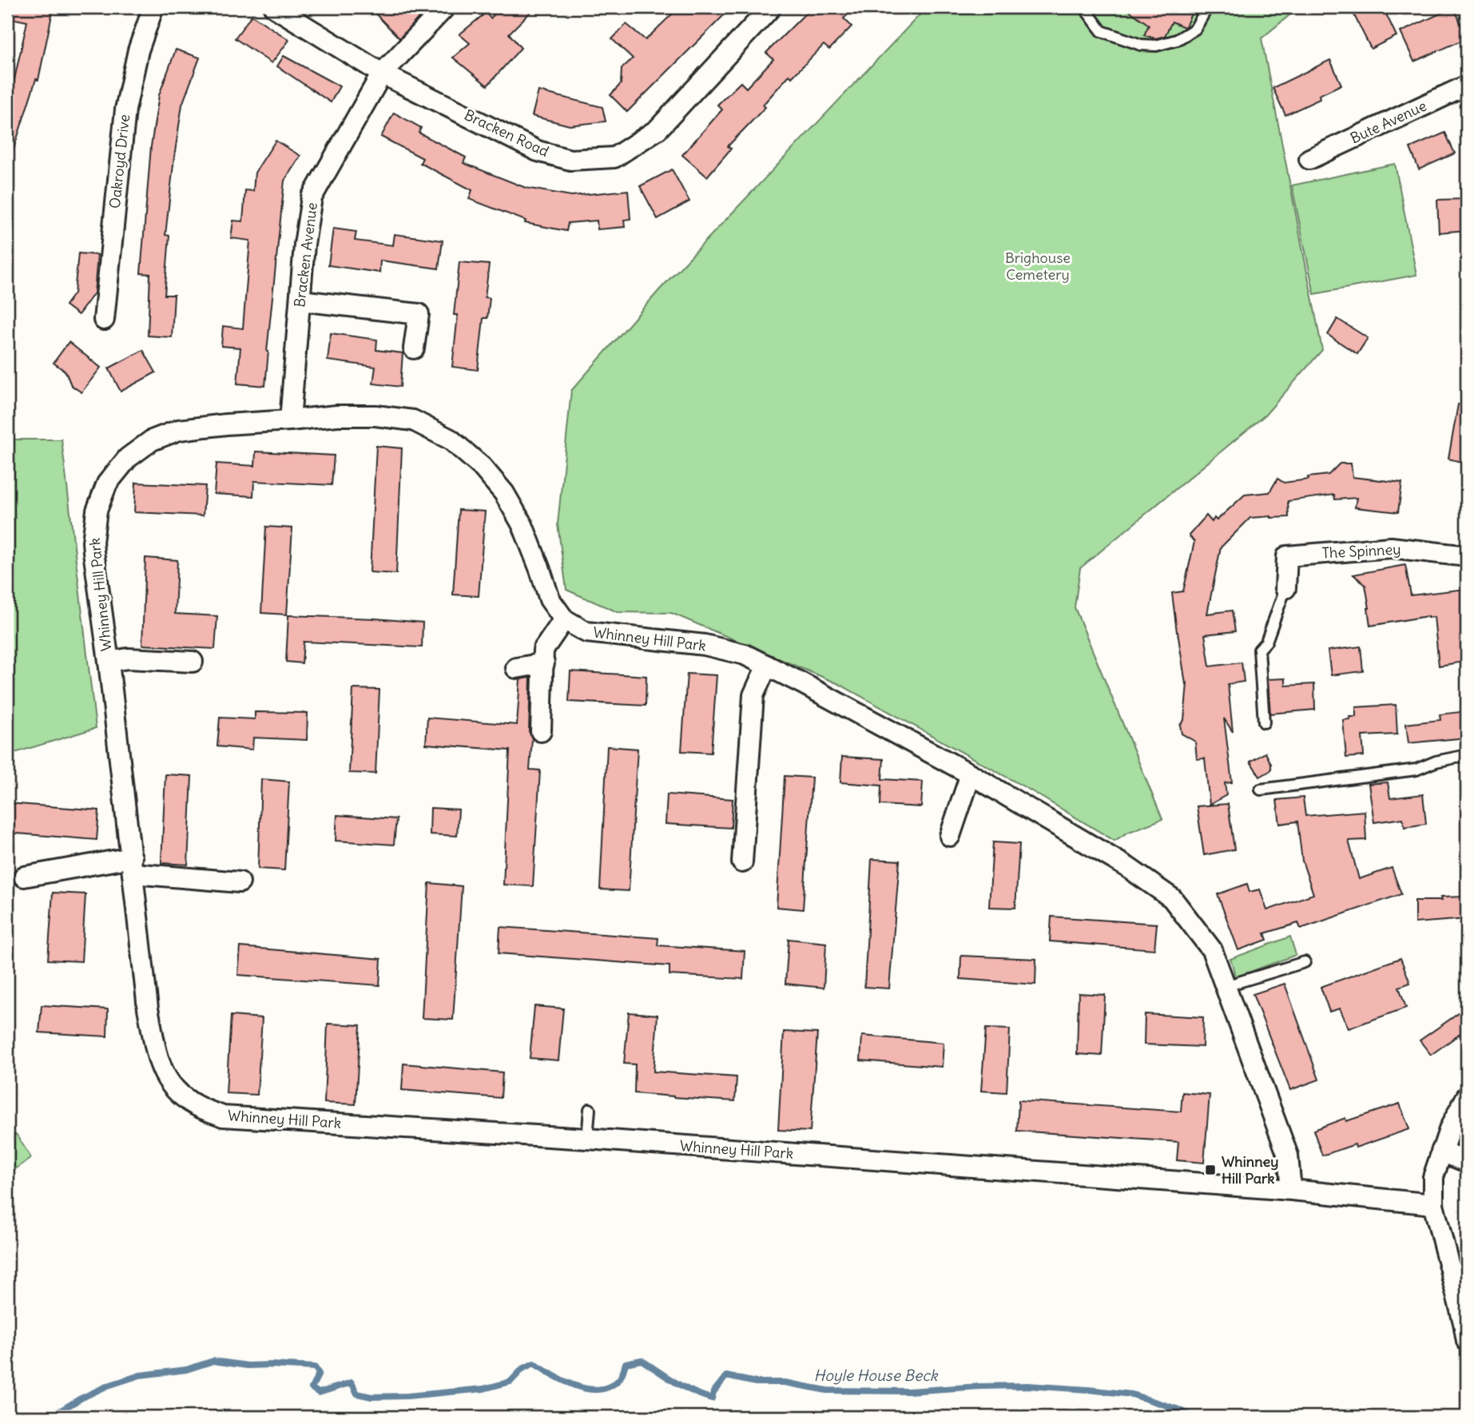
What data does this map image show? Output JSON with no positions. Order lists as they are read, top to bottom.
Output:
{
  "streets": {
    "street": [
      "Bute Avenue",
      "Bracken Road",
      "Oakroyd Drive",
      "Bracken Avenue",
      "The Spinney",
      "Whinney Hill Park"
    ]
  },
  "crossings": [
    ["Bracken Road", "Bracken Avenue"],
    ["Bracken Avenue", "Whinney Hill Park"]
  ],
  "water": ["Hoyle House Beck"],
  "parks": ["Brighouse Cemetery"],
  "places": {
    "transit": ["Whinney Hill Park"]
  }
}
